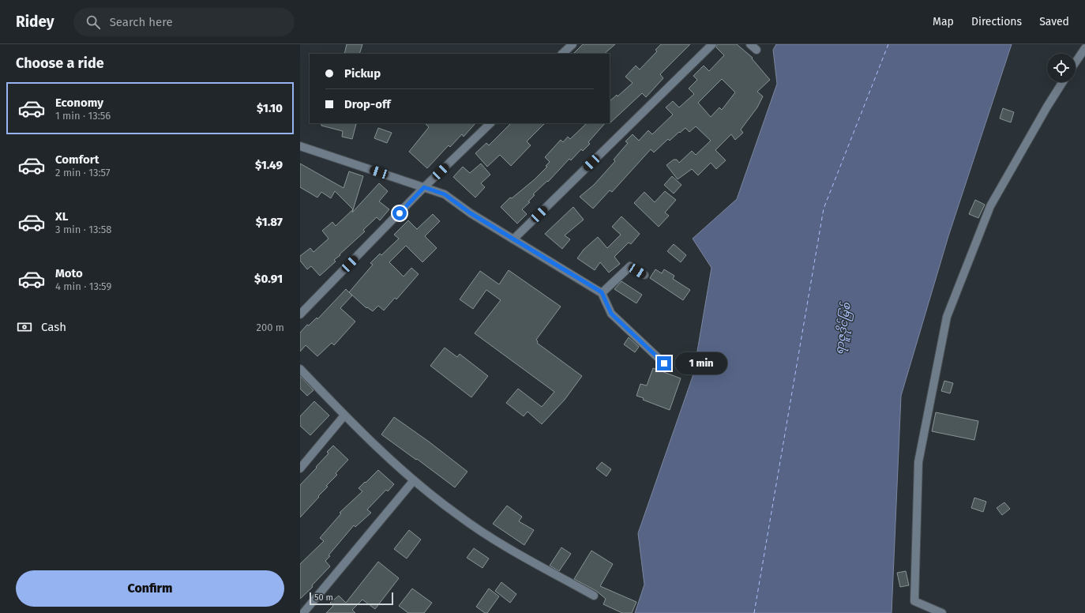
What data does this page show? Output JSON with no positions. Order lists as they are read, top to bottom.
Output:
{
  "water": ["ရာဇူဒိုင်မြစ်"],
  "scale_bar": "50 m",
  "page": {
    "header": "Ridey",
    "search": "Search here",
    "nav": ["Map", "Directions", "Saved"],
    "heading": "Choose a ride",
    "banner": ["Pickup", "Drop-off"],
    "list": [
      {
        "name": "Economy",
        "note": "1 min · 13:56",
        "value": "$1.10"
      },
      {
        "name": "Comfort",
        "note": "2 min · 13:57",
        "value": "$1.49"
      },
      {
        "name": "XL",
        "note": "3 min · 13:58",
        "value": "$1.87"
      },
      {
        "name": "Moto",
        "note": "4 min · 13:59",
        "value": "$0.91"
      }
    ],
    "pay": ["Cash", "200 m"],
    "bubble": "1 min",
    "buttons": "Confirm",
    "scale": "50 m"
  }
}
